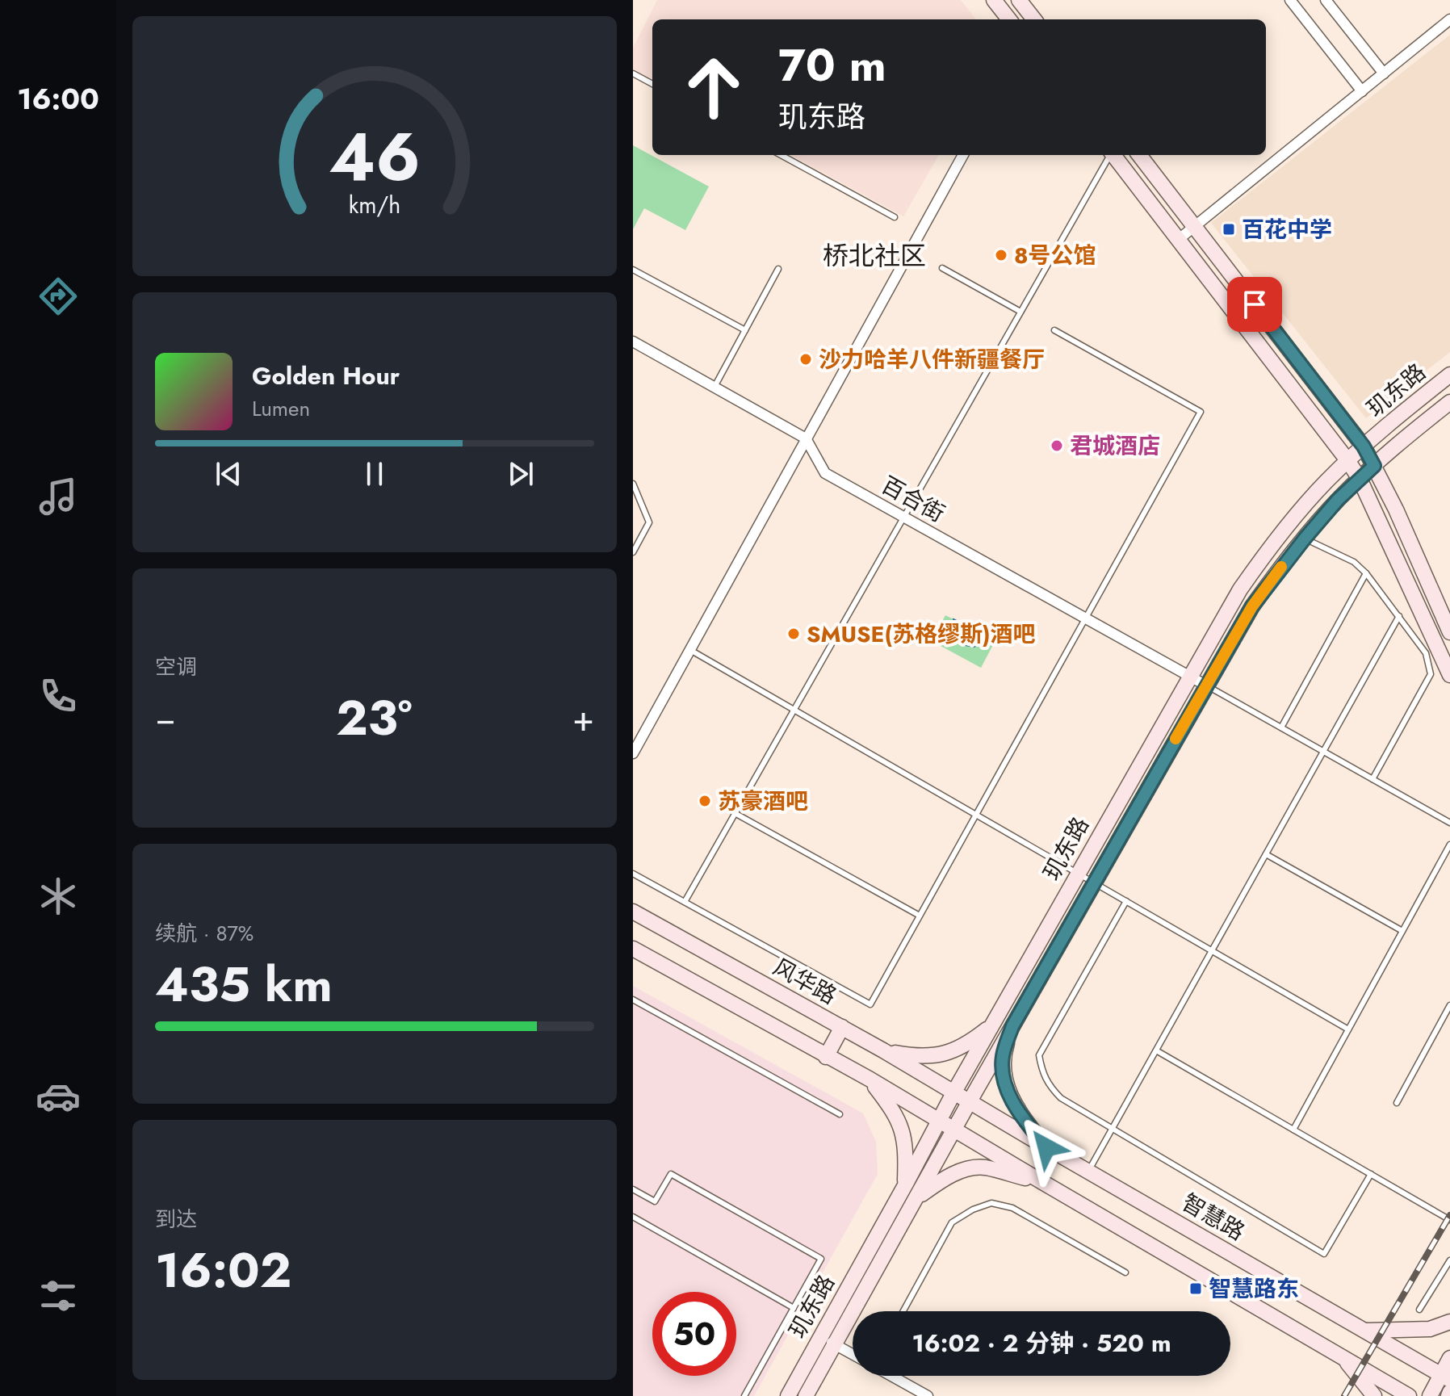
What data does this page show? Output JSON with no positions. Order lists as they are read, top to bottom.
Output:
{
  "streets": {
    "main road": ["玑东路", "风华路", "智慧路"],
    "street": ["百合街"]
  },
  "crossings": [
    ["玑东路", "百合街"],
    ["玑东路", "风华路"],
    ["玑东路", "智慧路"],
    ["风华路", "智慧路"]
  ],
  "districts": ["桥北社区"],
  "places": {
    "transit": ["百花中学", "智慧路东"],
    "other": [
      "8号公馆",
      "沙力哈羊八件新疆餐厅",
      "君城酒店",
      "SMUSE(苏格缪斯)酒吧",
      "苏豪酒吧"
    ]
  },
  "page": {
    "tabs": "16:00",
    "turn": ["70 m", "玑东路"],
    "song": ["Golden Hour", "Lumen"],
    "tile": [
      "空调",
      ["续航 · 87%", "435 km"],
      ["到达", "16:02"]
    ],
    "heat": ["−", "23°", "+"],
    "limit": "50",
    "trip": "16:02 · 2 分钟 · 520 m",
    "gauge": ["46", "km/h"]
  }
}
